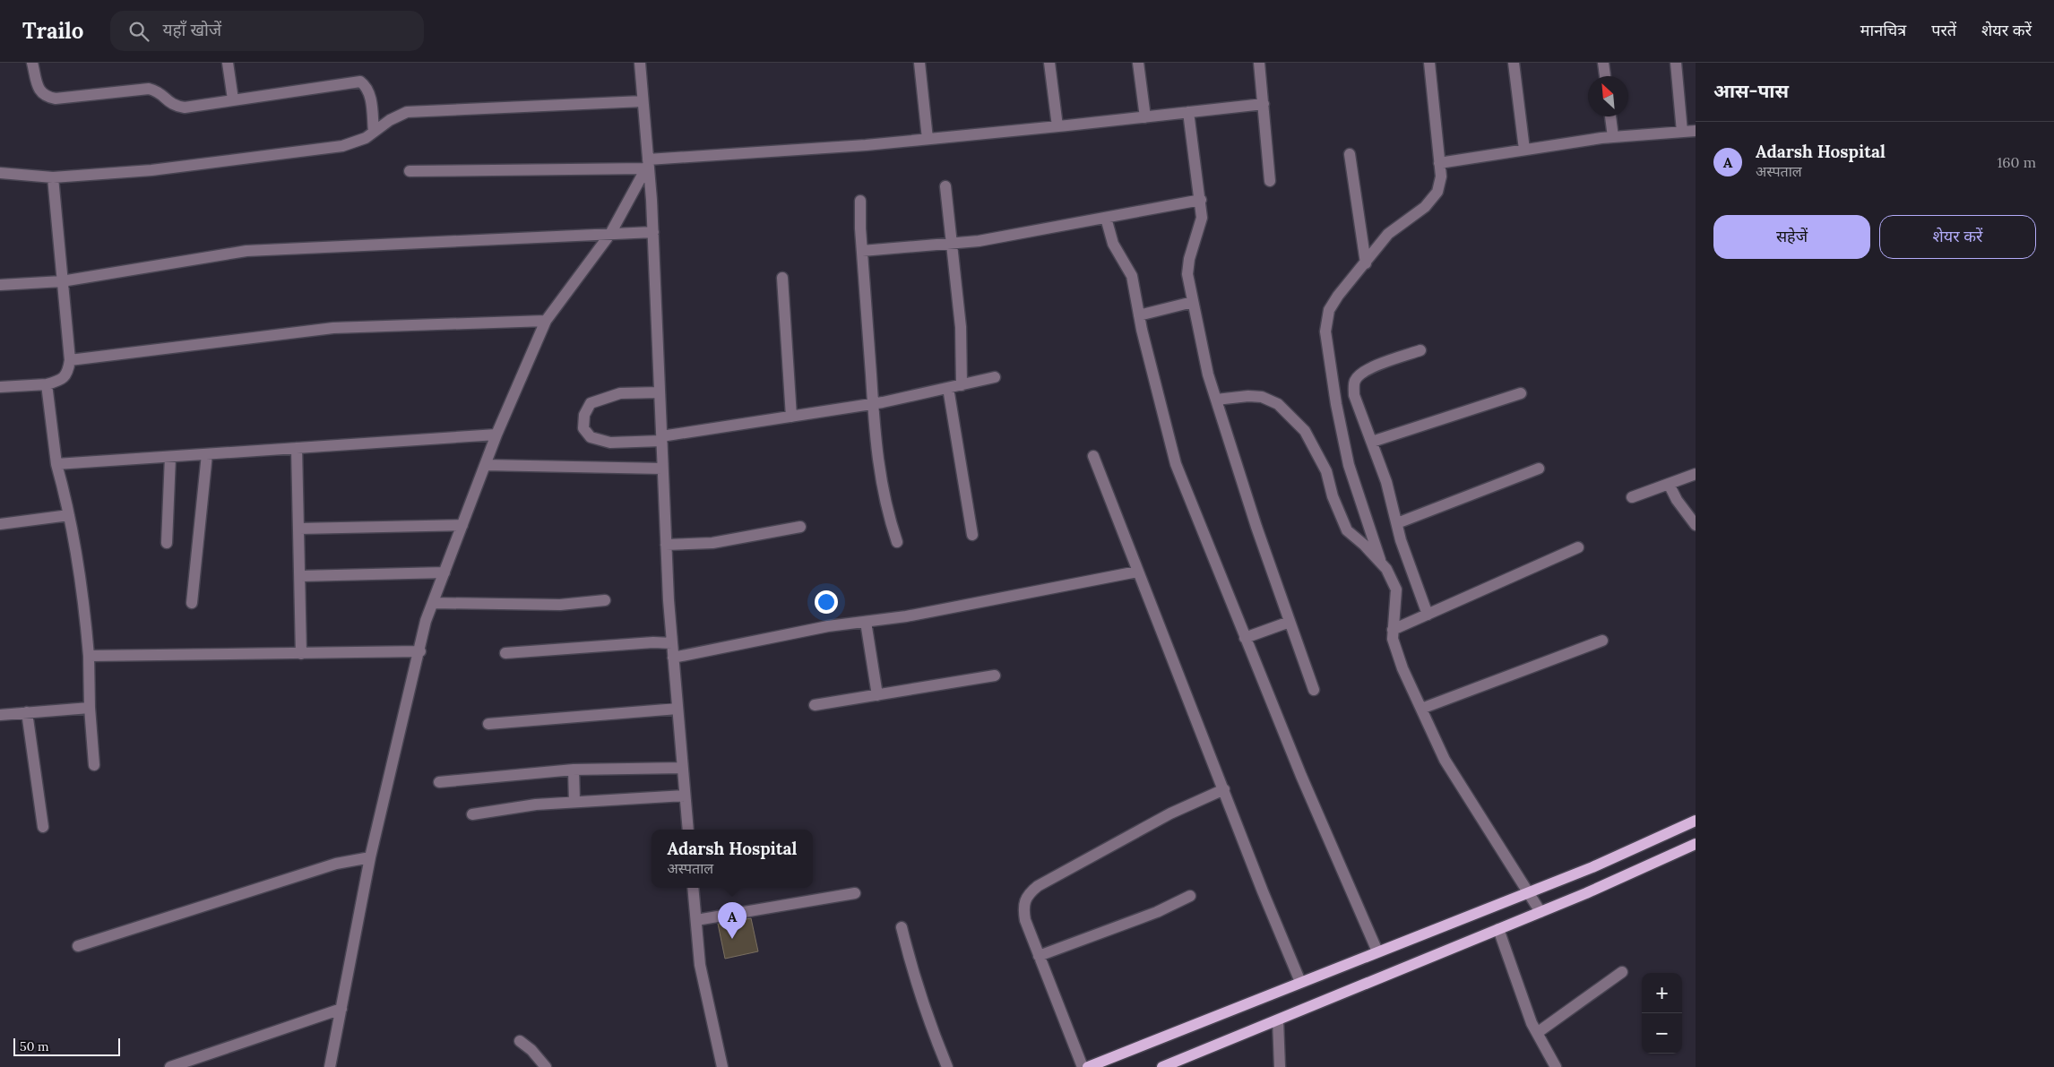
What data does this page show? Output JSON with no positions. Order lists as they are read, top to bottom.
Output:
{
  "scale_bar": "50 m",
  "north": "top left",
  "page": {
    "header": "Trailo",
    "search": "यहाँ खोजें",
    "nav": ["मानचित्र", "परतें", "शेयर करें"],
    "heading": "आस-पास",
    "list": [
      {
        "mark": "A",
        "name": "Adarsh Hospital",
        "note": "अस्पताल",
        "value": "160 m"
      }
    ],
    "buttons": ["सहेजें", "शेयर करें"],
    "popup": ["Adarsh Hospital", "अस्पताल"],
    "pins": "A",
    "map_buttons": ["+", "−"],
    "scale": "50 m"
  }
}
